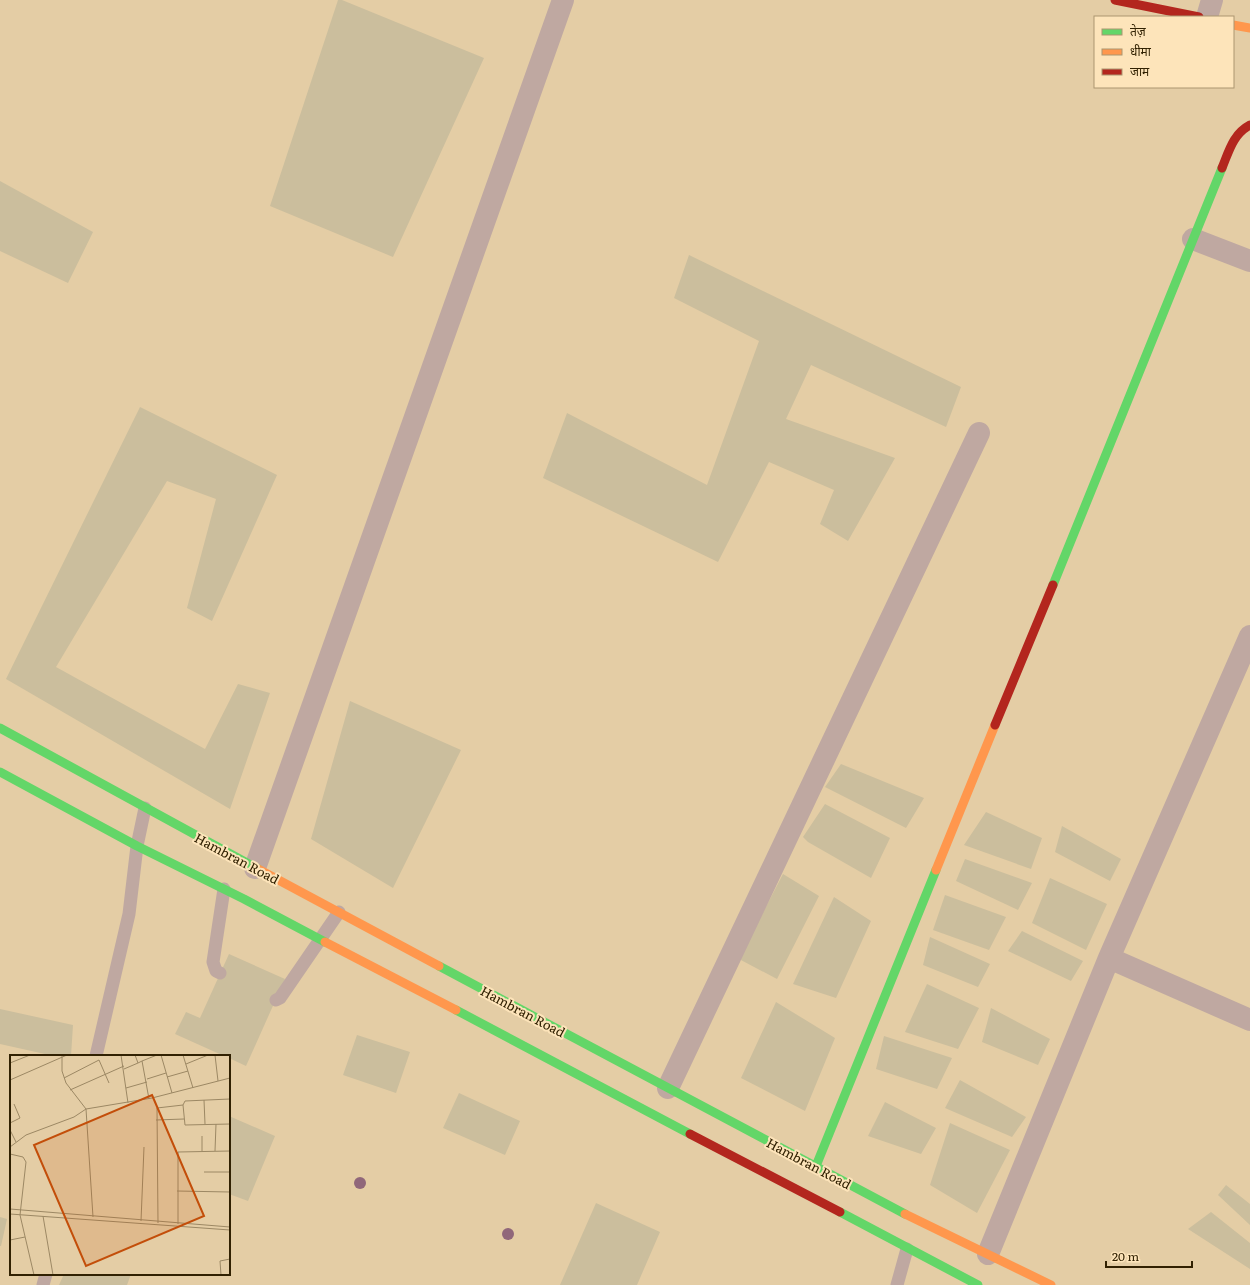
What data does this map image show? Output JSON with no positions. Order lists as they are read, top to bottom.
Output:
{
  "streets": {
    "main road": ["Hambran Road"]
  },
  "legend": ["तेज़", "धीमा", "जाम"],
  "scale_bar": "20 m"
}
